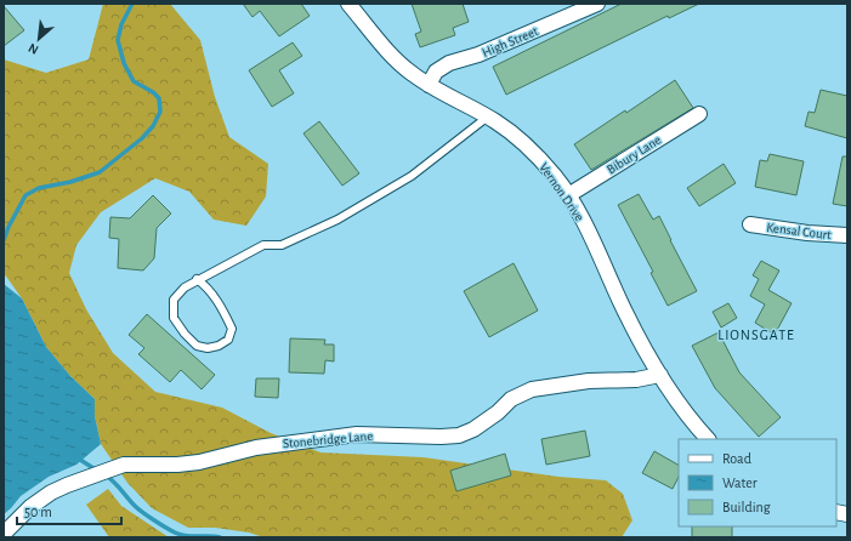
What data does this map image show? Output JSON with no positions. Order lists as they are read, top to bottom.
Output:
{
  "streets": {
    "street": [
      "High Street",
      "Bibury Lane",
      "Vernon Drive",
      "Kensal Court",
      "Stonebridge Lane"
    ]
  },
  "crossings": [
    ["High Street", "Vernon Drive"],
    ["Bibury Lane", "Vernon Drive"],
    ["Vernon Drive", "Stonebridge Lane"]
  ],
  "districts": ["LIONSGATE"],
  "legend": ["Road", "Water", "Building"],
  "scale_bar": "50 m",
  "north": "bottom left"
}
